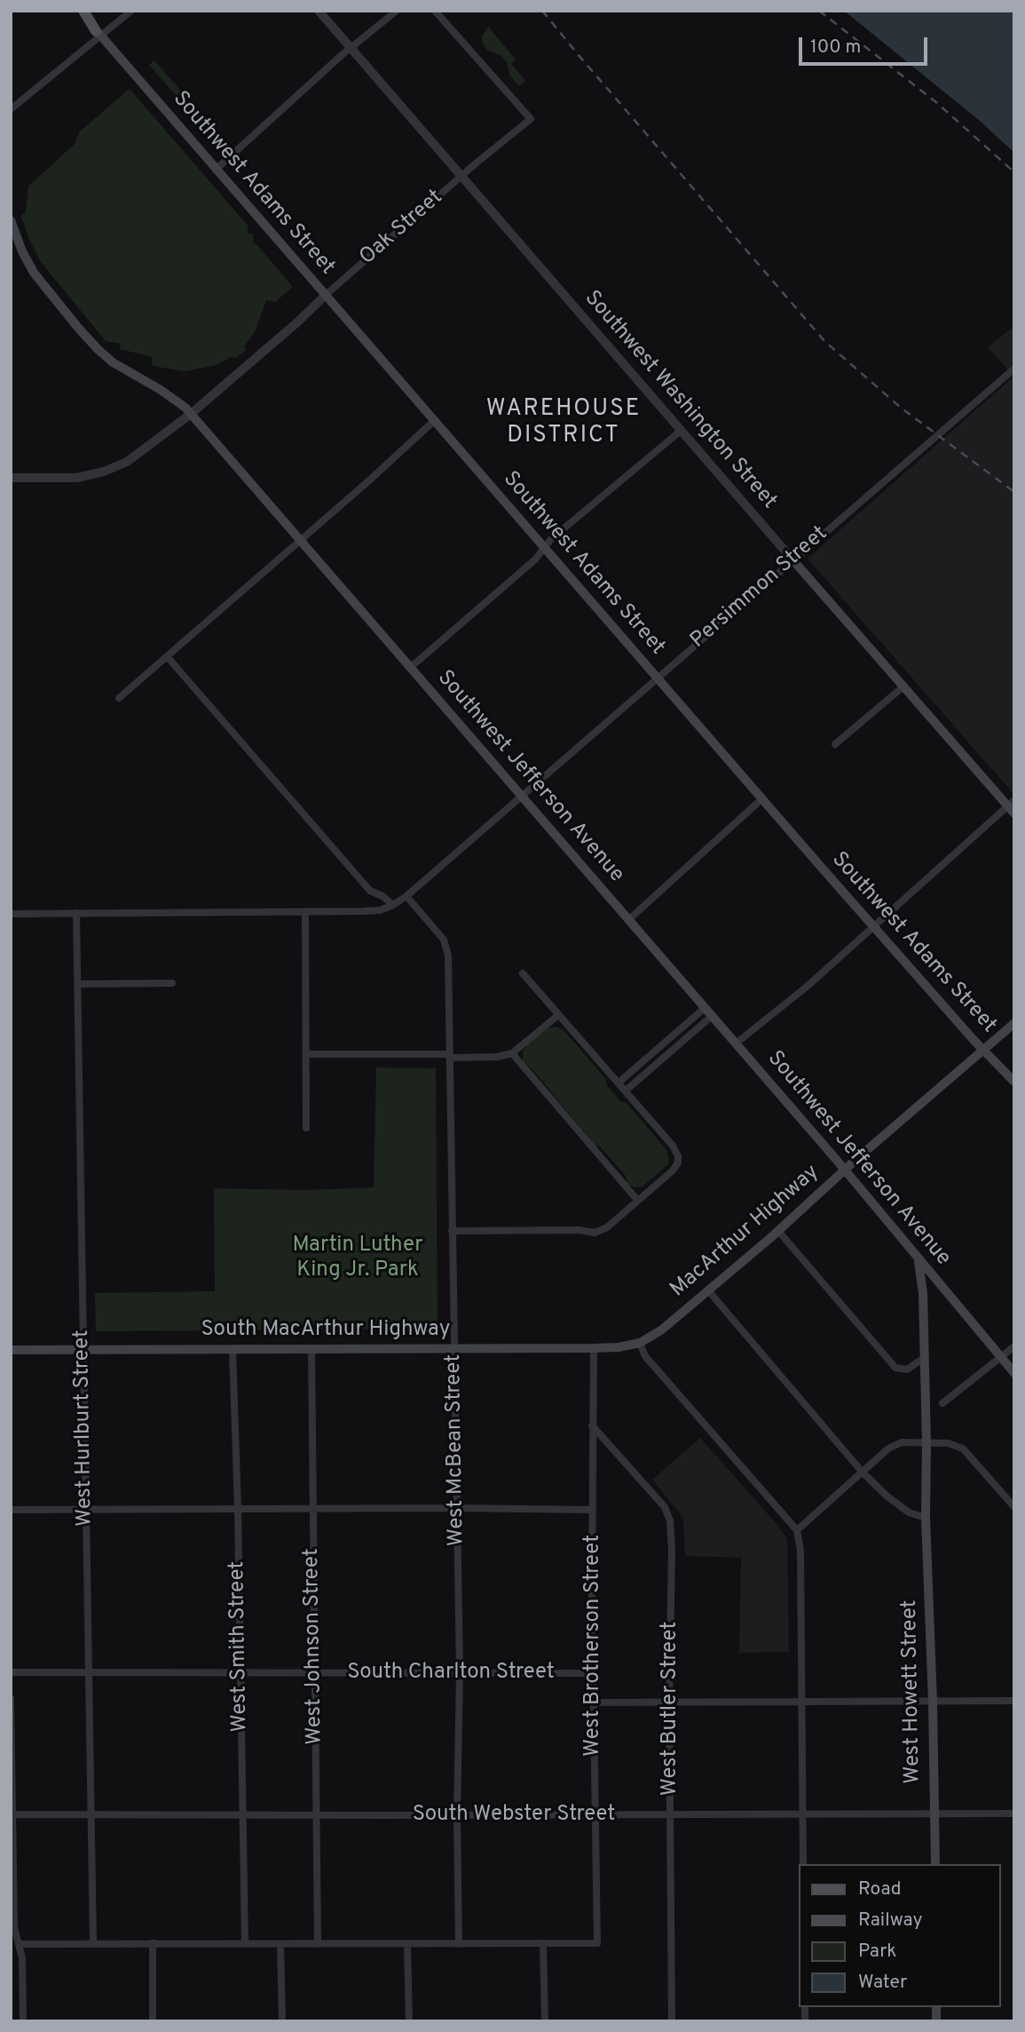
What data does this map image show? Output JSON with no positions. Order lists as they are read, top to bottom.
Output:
{
  "streets": {
    "main road": [
      "Southwest Adams Street",
      "Southwest Washington Street",
      "Southwest Jefferson Avenue",
      "MacArthur Highway",
      "South MacArthur Highway",
      "West Howett Street"
    ],
    "street": [
      "Oak Street",
      "Persimmon Street",
      "West Hurlburt Street",
      "West McBean Street",
      "West Brotherson Street",
      "West Smith Street",
      "West Johnson Street",
      "South Charlton Street",
      "West Butler Street",
      "South Webster Street"
    ]
  },
  "crossings": [
    ["Southwest Adams Street", "Oak Street"],
    ["Southwest Adams Street", "Persimmon Street"],
    ["Southwest Adams Street", "MacArthur Highway"],
    ["Oak Street", "Southwest Washington Street"],
    ["Oak Street", "Southwest Jefferson Avenue"],
    ["Southwest Washington Street", "Persimmon Street"],
    ["Persimmon Street", "Southwest Jefferson Avenue"],
    ["Persimmon Street", "West McBean Street"],
    ["Southwest Jefferson Avenue", "MacArthur Highway"],
    ["Southwest Jefferson Avenue", "West Howett Street"],
    ["MacArthur Highway", "South MacArthur Highway"],
    ["South MacArthur Highway", "West Hurlburt Street"],
    ["South MacArthur Highway", "West McBean Street"],
    ["South MacArthur Highway", "West Brotherson Street"],
    ["South MacArthur Highway", "West Smith Street"],
    ["South MacArthur Highway", "West Johnson Street"],
    ["West Hurlburt Street", "South Charlton Street"],
    ["West Hurlburt Street", "South Webster Street"],
    ["West McBean Street", "South Charlton Street"],
    ["West McBean Street", "South Webster Street"],
    ["West Brotherson Street", "South Charlton Street"],
    ["West Brotherson Street", "West Butler Street"],
    ["West Brotherson Street", "South Webster Street"],
    ["West Smith Street", "South Charlton Street"],
    ["West Smith Street", "South Webster Street"],
    ["West Johnson Street", "South Charlton Street"],
    ["West Johnson Street", "South Webster Street"],
    ["West Howett Street", "South Webster Street"],
    ["West Butler Street", "South Webster Street"]
  ],
  "districts": ["WAREHOUSE DISTRICT"],
  "parks": ["Martin Luther King Jr. Park"],
  "legend": [
    "Road",
    "Railway",
    "Park",
    "Water"
  ],
  "scale_bar": "100 m"
}
